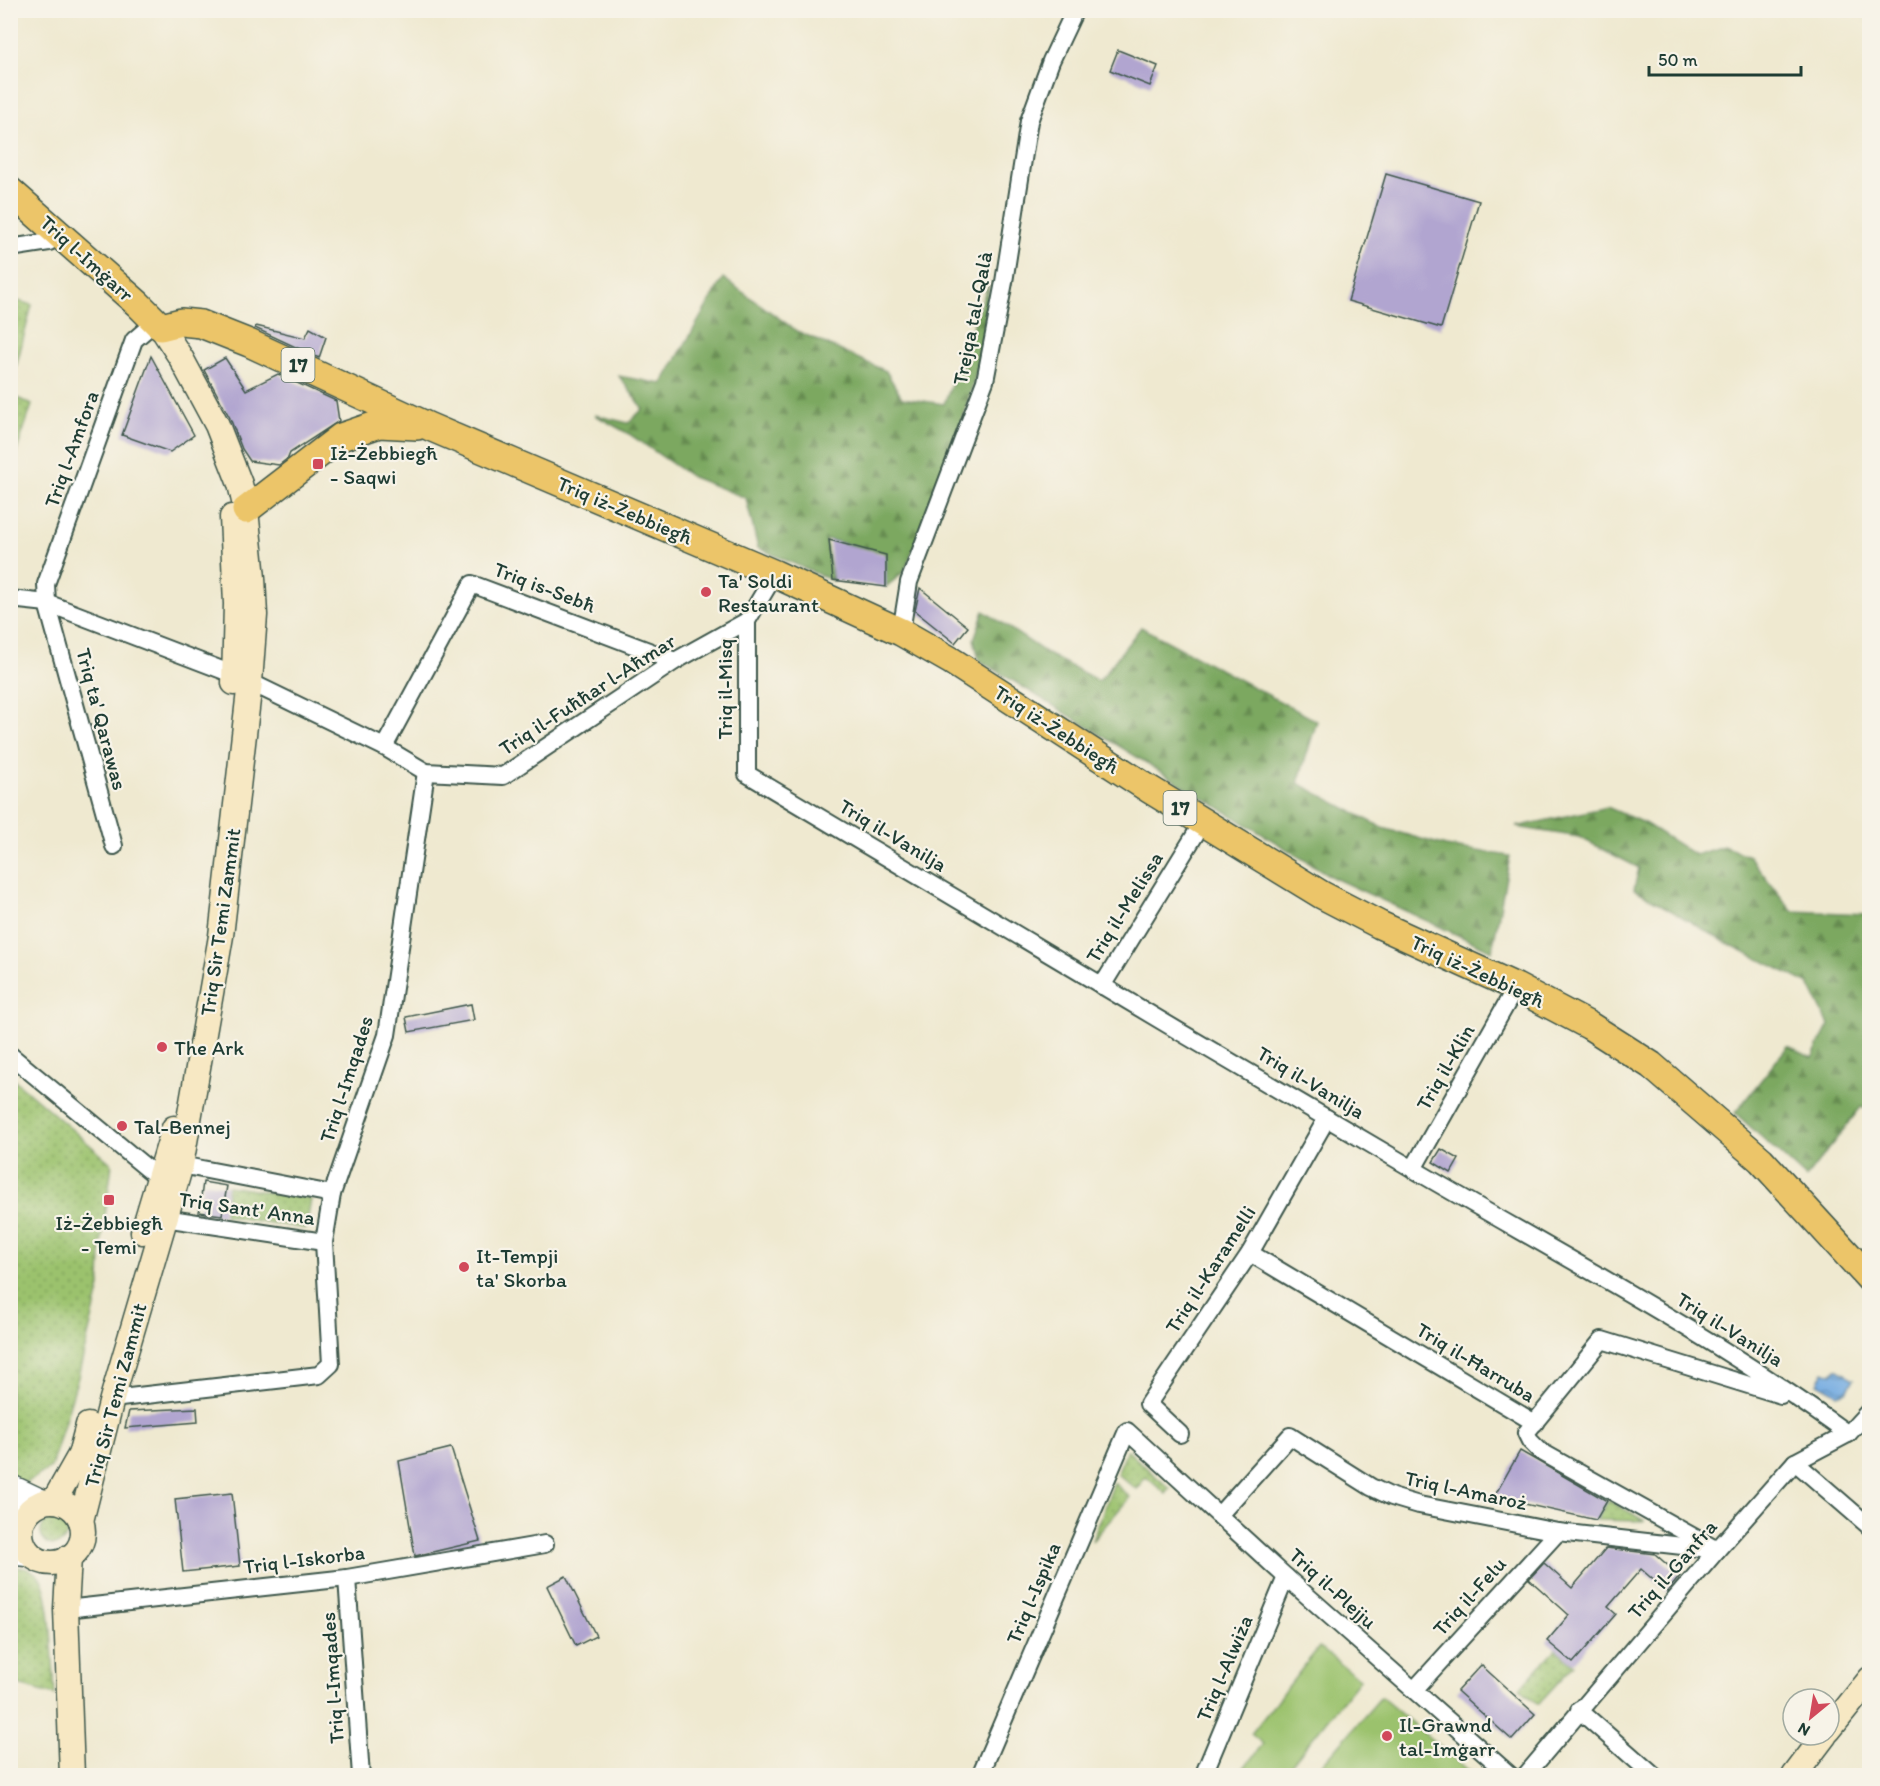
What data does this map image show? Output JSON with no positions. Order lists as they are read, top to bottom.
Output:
{
  "streets": {
    "main road": [
      "Triq l-Imġarr",
      "17",
      "Triq iż-Żebbiegħ",
      "Triq Sir Temi Zammit"
    ],
    "street": [
      "Trejqa tal-Qalà",
      "Triq l-Amfora",
      "Triq is-Sebħ",
      "Triq il-Misq",
      "Triq il-Fuħħar l-Aħmar",
      "Triq ta' Qarawas",
      "Triq il-Vanilja",
      "Triq il-Melissa",
      "Triq il-Klin",
      "Triq l-Imqades",
      "Triq Sant' Anna",
      "Triq il-Karamelli",
      "Triq il-Ħarruba",
      "Triq l-Amaroż",
      "Triq l-Iskorba",
      "Triq il-Ganfra",
      "Triq il-Plejju",
      "Triq l-Ispika",
      "Triq il-Felu",
      "Triq l-Alwiża"
    ]
  },
  "crossings": [
    ["Triq l-Imġarr", "Triq l-Amfora"],
    ["Triq l-Imġarr", "Triq iż-Żebbiegħ"],
    ["Triq l-Imġarr", "Triq Sir Temi Zammit"],
    ["Trejqa tal-Qalà", "Triq iż-Żebbiegħ"],
    ["17", "Triq iż-Żebbiegħ"],
    ["17", "Triq Sir Temi Zammit"],
    ["Triq l-Amfora", "Triq iż-Żebbiegħ"],
    ["Triq l-Amfora", "Triq il-Fuħħar l-Aħmar"],
    ["Triq l-Amfora", "Triq ta' Qarawas"],
    ["Triq l-Amfora", "Triq Sir Temi Zammit"],
    ["Triq iż-Żebbiegħ", "Triq il-Misq"],
    ["Triq iż-Żebbiegħ", "Triq il-Melissa"],
    ["Triq iż-Żebbiegħ", "Triq Sir Temi Zammit"],
    ["Triq iż-Żebbiegħ", "Triq il-Klin"],
    ["Triq is-Sebħ", "Triq il-Fuħħar l-Aħmar"],
    ["Triq il-Misq", "Triq il-Fuħħar l-Aħmar"],
    ["Triq il-Misq", "Triq il-Vanilja"],
    ["Triq il-Fuħħar l-Aħmar", "Triq ta' Qarawas"],
    ["Triq il-Fuħħar l-Aħmar", "Triq Sir Temi Zammit"],
    ["Triq il-Fuħħar l-Aħmar", "Triq l-Imqades"],
    ["Triq il-Vanilja", "Triq il-Melissa"],
    ["Triq il-Vanilja", "Triq il-Klin"],
    ["Triq il-Vanilja", "Triq il-Karamelli"],
    ["Triq il-Vanilja", "Triq il-Ganfra"],
    ["Triq Sir Temi Zammit", "Triq l-Imqades"],
    ["Triq Sir Temi Zammit", "Triq Sant' Anna"],
    ["Triq l-Imqades", "Triq Sant' Anna"],
    ["Triq l-Imqades", "Triq l-Iskorba"],
    ["Triq il-Karamelli", "Triq il-Ħarruba"],
    ["Triq il-Ħarruba", "Triq l-Amaroż"],
    ["Triq il-Ħarruba", "Triq il-Ganfra"],
    ["Triq l-Amaroż", "Triq il-Ganfra"],
    ["Triq l-Amaroż", "Triq il-Plejju"],
    ["Triq l-Amaroż", "Triq il-Felu"],
    ["Triq il-Plejju", "Triq l-Ispika"],
    ["Triq il-Plejju", "Triq il-Felu"],
    ["Triq il-Plejju", "Triq l-Alwiża"]
  ],
  "places": {
    "transit": ["Iż-Żebbiegħ - Saqwi", "Iż-Żebbiegħ - Temi"],
    "other": [
      "Ta' Soldi Restaurant",
      "The Ark",
      "Tal-Bennej",
      "It-Tempji ta' Skorba",
      "Il-Grawnd tal-Imġarr"
    ]
  },
  "scale_bar": "50 m",
  "north": "bottom left"
}
